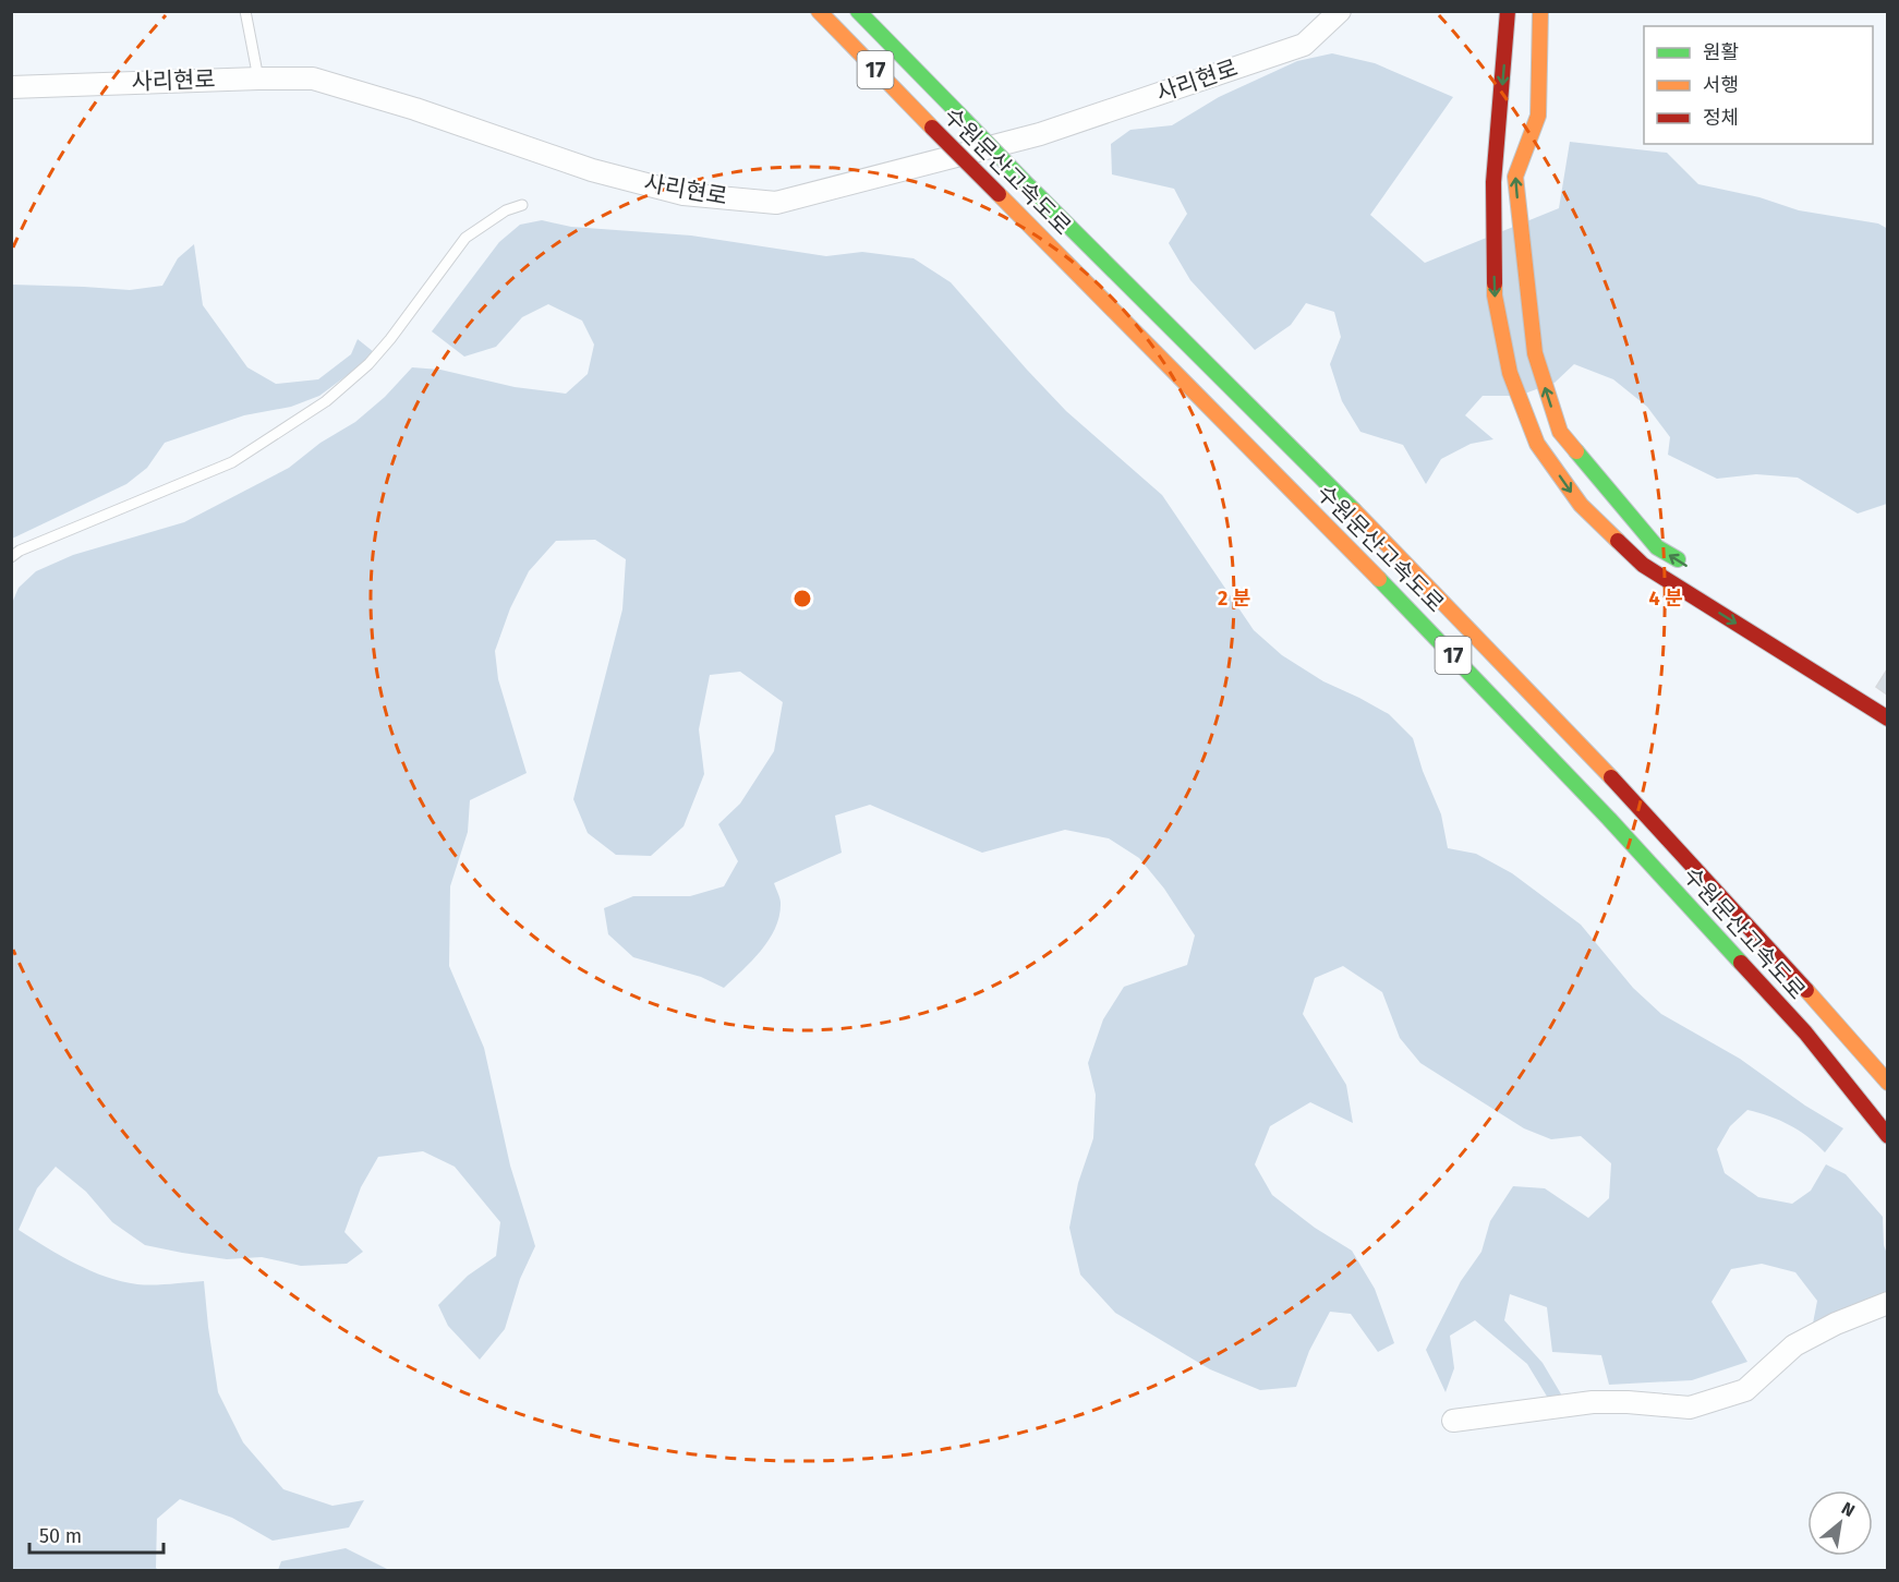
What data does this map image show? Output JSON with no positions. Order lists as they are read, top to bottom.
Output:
{
  "streets": {
    "highway": ["17", "수원문산고속도로"],
    "street": ["사리현로"]
  },
  "legend": ["원활", "서행", "정체"],
  "scale_bar": "50 m",
  "north": "top right",
  "rings": ["2 분", "4 분"]
}
